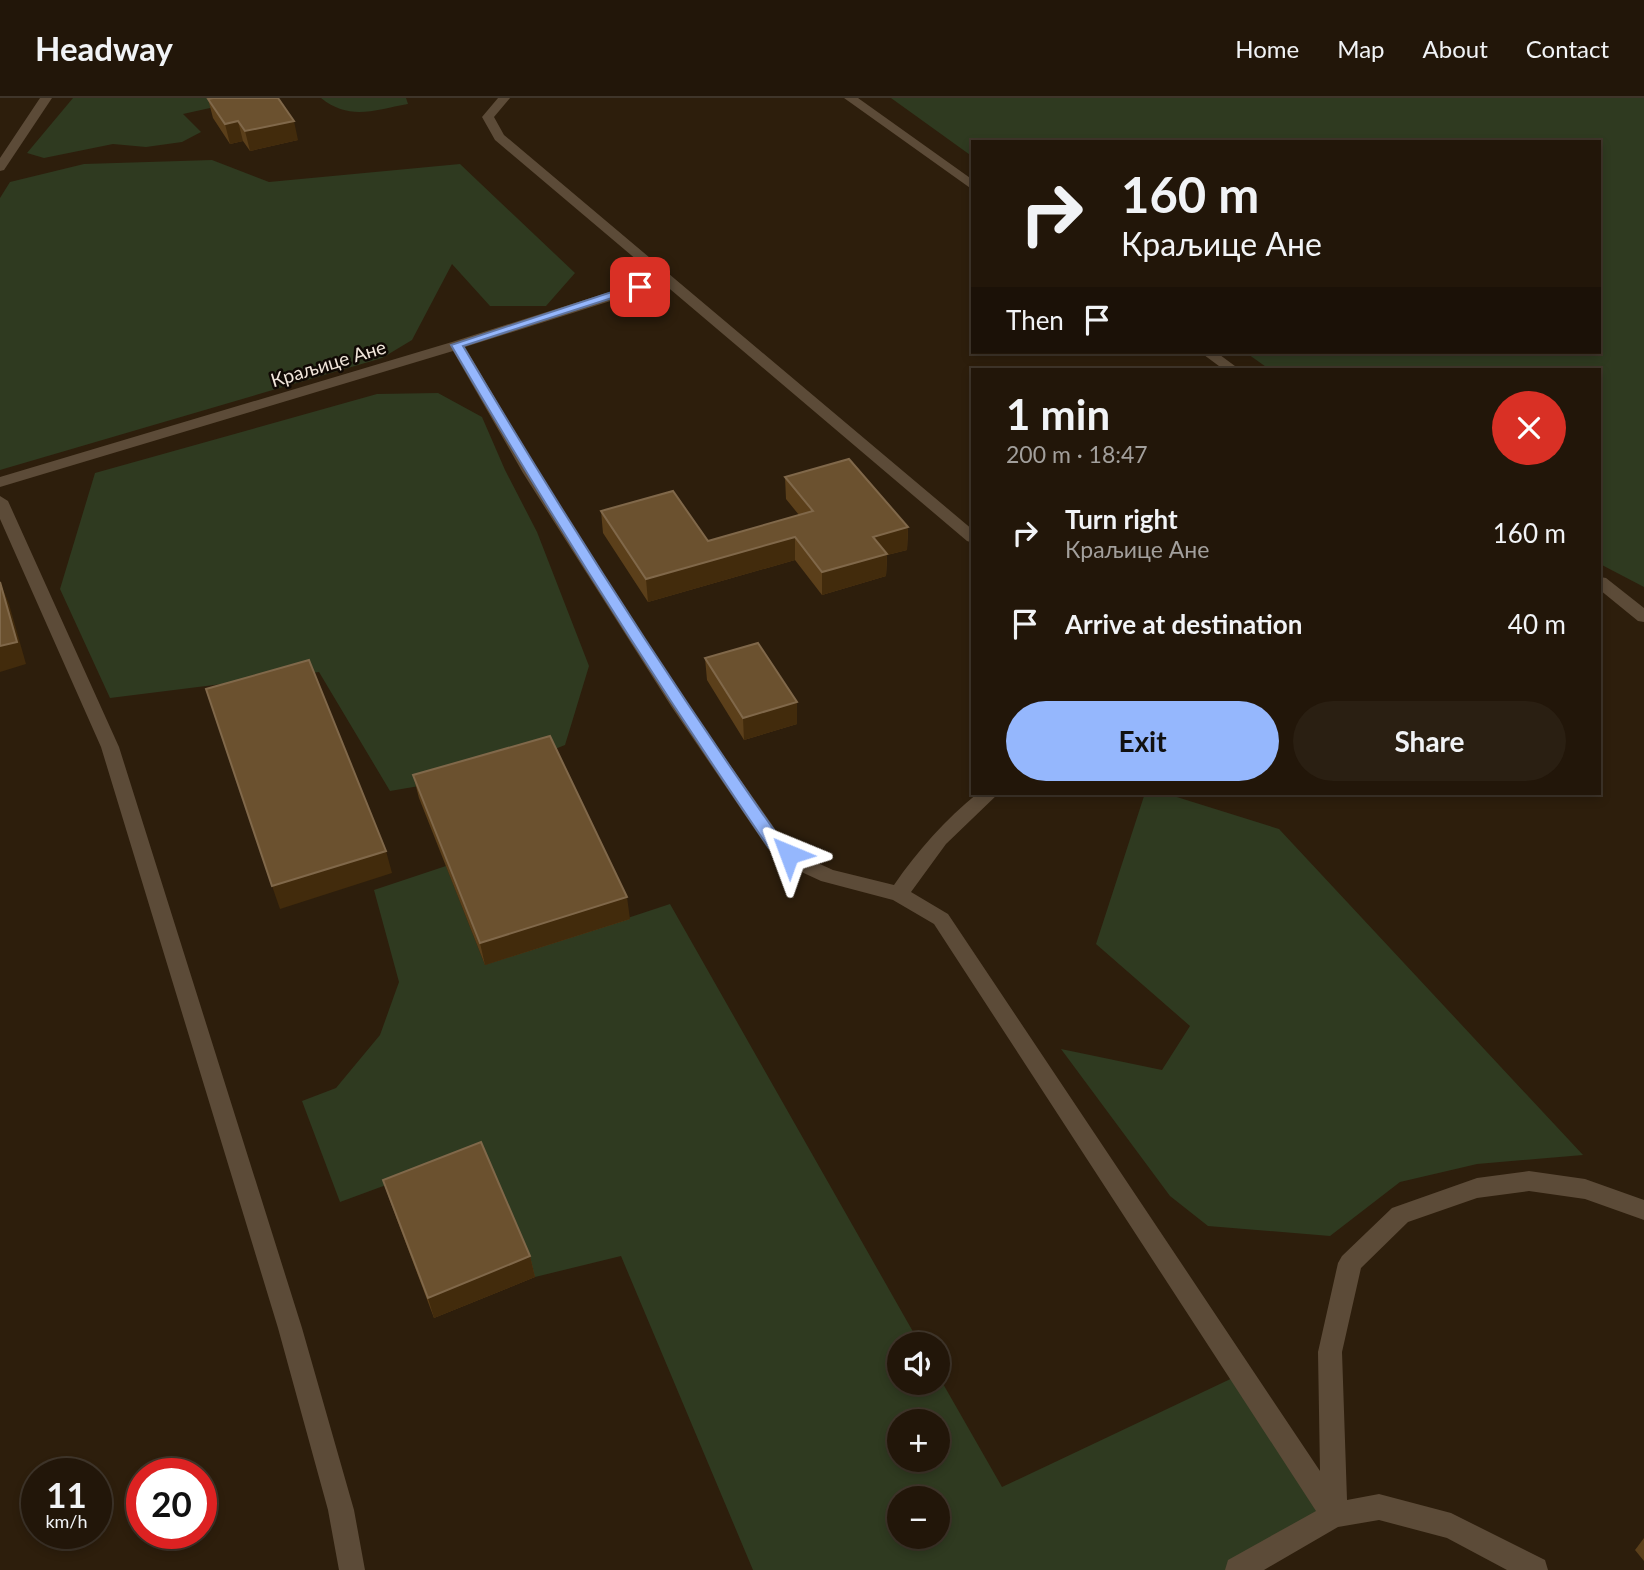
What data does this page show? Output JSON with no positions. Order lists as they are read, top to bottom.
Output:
{
  "streets": {
    "lane": ["Краљице Ане"]
  },
  "page": {
    "header": "Headway",
    "nav": [
      "Home",
      "Map",
      "About",
      "Contact"
    ],
    "turn": ["160 m", "Краљице Ане"],
    "then": "Then",
    "heading": ["1 min", "200 m · 18:47"],
    "list": [
      {
        "name": "Turn right",
        "note": "Краљице Ане",
        "value": "160 m"
      },
      {
        "name": "Arrive at destination",
        "value": "40 m"
      }
    ],
    "buttons": ["Exit", "Share"],
    "map_buttons": ["+", "−"],
    "speed": "11 km/h",
    "limit": "20"
  }
}
